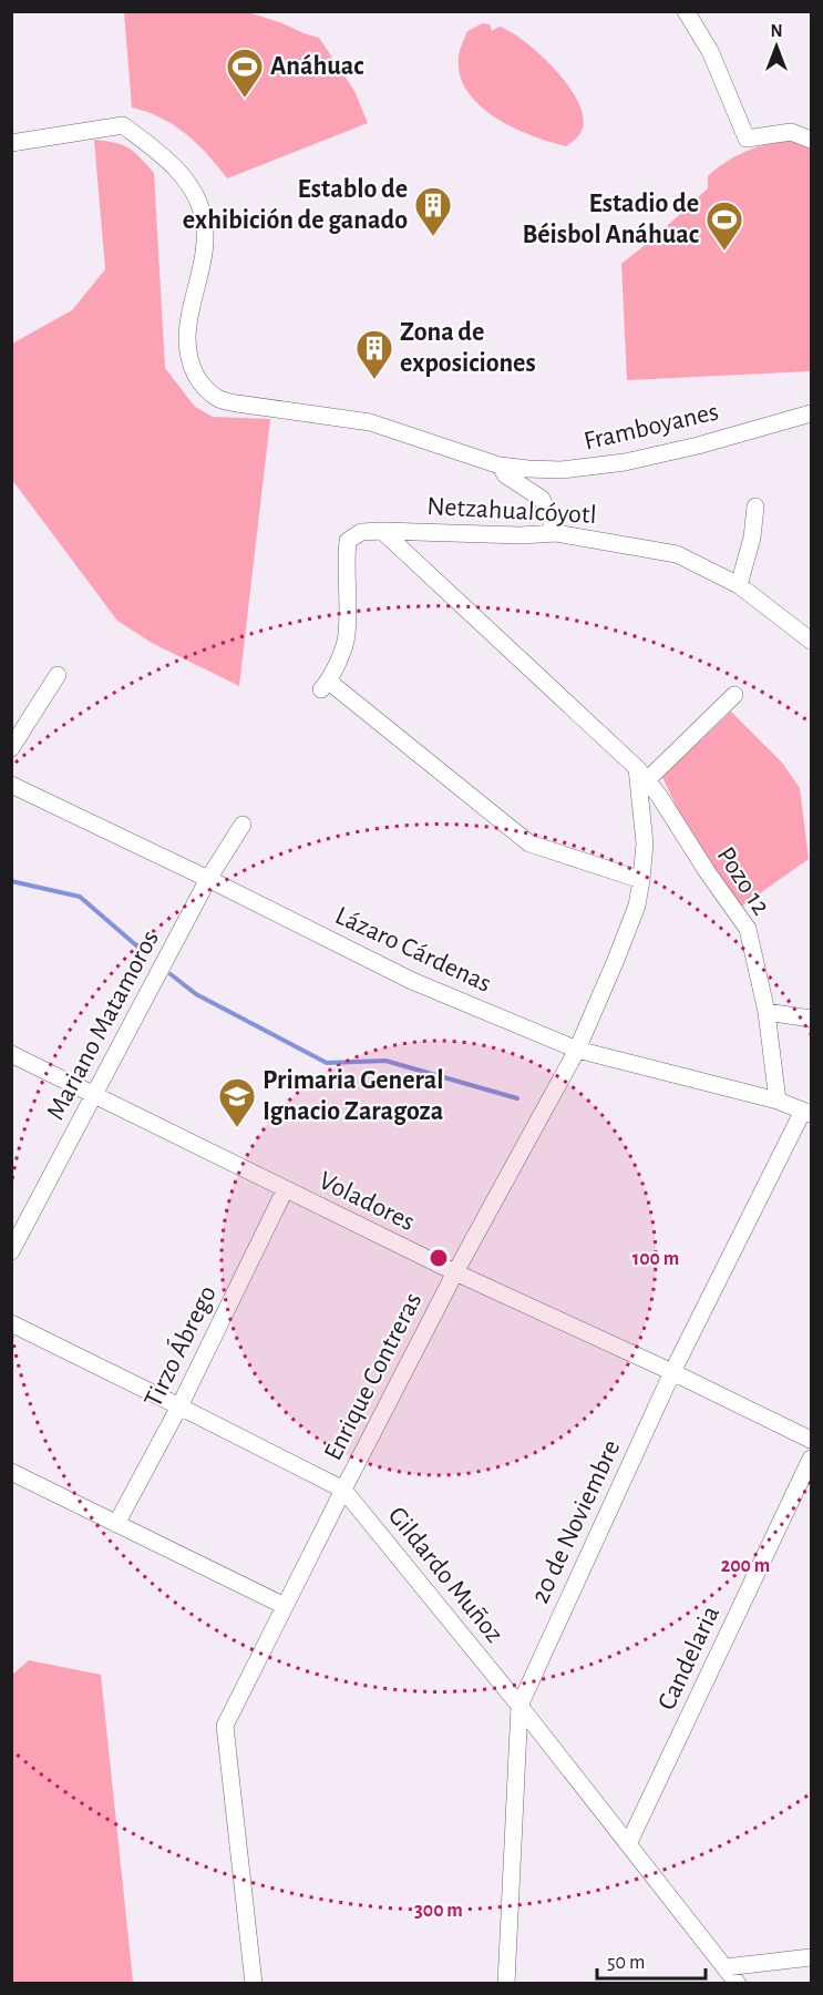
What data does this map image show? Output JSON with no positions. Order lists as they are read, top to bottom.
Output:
{
  "streets": {
    "street": [
      "Framboyanes",
      "Netzahualcóyotl",
      "Pozo 12",
      "Lázaro Cárdenas",
      "Mariano Matamoros",
      "Voladores",
      "Tirzo Ábrego",
      "Enrique Contreras",
      "20 de Noviembre",
      "Gildardo Muñoz",
      "Candelaria"
    ]
  },
  "crossings": [
    ["Netzahualcóyotl", "Pozo 12"],
    ["Pozo 12", "Lázaro Cárdenas"],
    ["Pozo 12", "Enrique Contreras"],
    ["Lázaro Cárdenas", "Mariano Matamoros"],
    ["Lázaro Cárdenas", "Enrique Contreras"],
    ["Lázaro Cárdenas", "20 de Noviembre"],
    ["Mariano Matamoros", "Voladores"],
    ["Voladores", "Tirzo Ábrego"],
    ["Voladores", "Enrique Contreras"],
    ["Voladores", "20 de Noviembre"],
    ["Tirzo Ábrego", "Gildardo Muñoz"],
    ["Enrique Contreras", "Gildardo Muñoz"],
    ["20 de Noviembre", "Gildardo Muñoz"],
    ["Gildardo Muñoz", "Candelaria"]
  ],
  "places": {
    "sports": ["Anáhuac", "Estadio de Béisbol Anáhuac"],
    "building": ["Establo de exhibición de ganado", "Zona de exposiciones"],
    "school or university": ["Primaria General Ignacio Zaragoza"]
  },
  "scale_bar": "50 m",
  "north": "top",
  "rings": ["100 m", "200 m", "300 m"]
}
